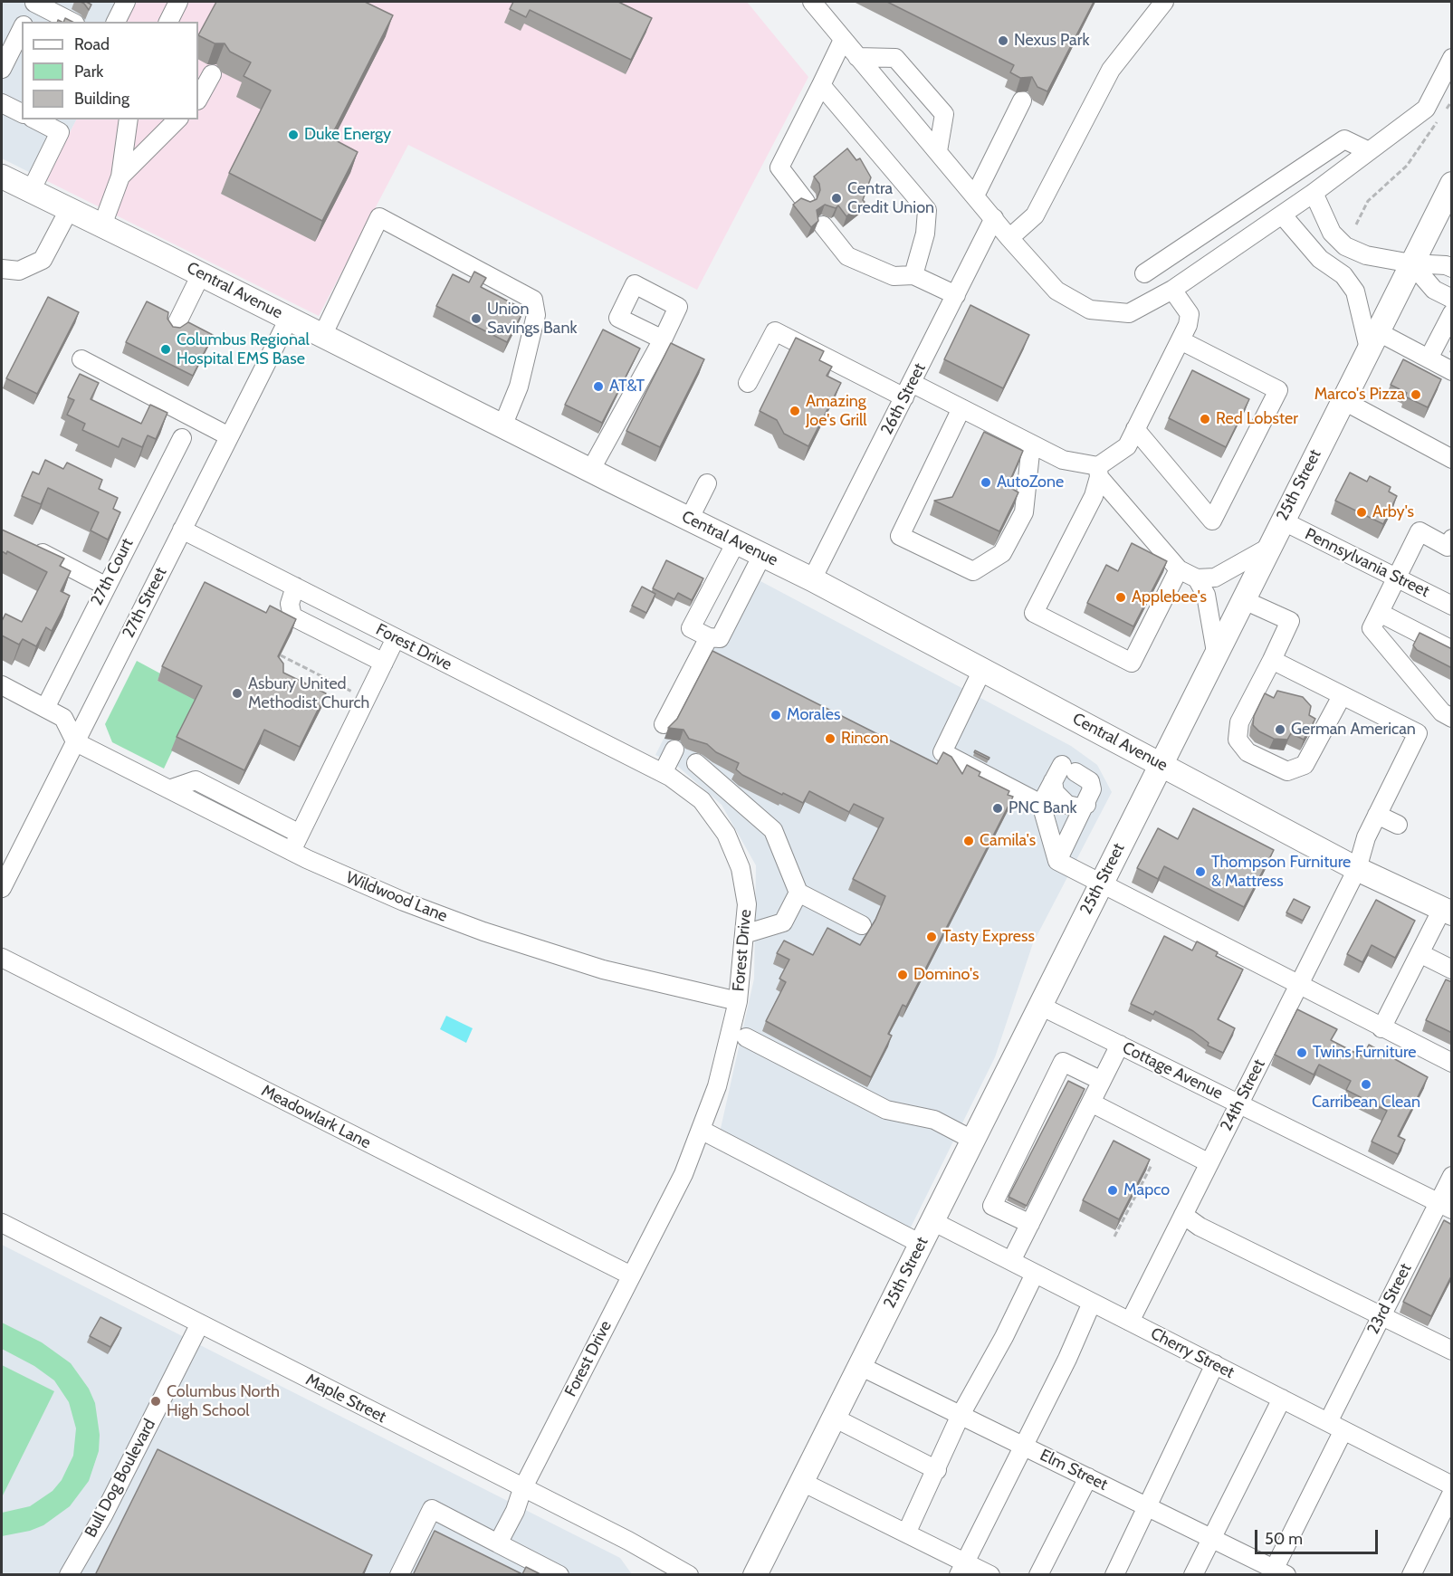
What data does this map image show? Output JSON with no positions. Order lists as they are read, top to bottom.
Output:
{
  "streets": {
    "main road": ["Central Avenue", "25th Street"],
    "street": [
      "26th Street",
      "Pennsylvania Street",
      "27th Court",
      "27th Street",
      "Forest Drive",
      "Wildwood Lane",
      "Cottage Avenue",
      "24th Street",
      "Meadowlark Lane",
      "23rd Street",
      "Cherry Street",
      "Maple Street",
      "Elm Street",
      "Bull Dog Boulevard"
    ]
  },
  "crossings": [
    ["Central Avenue", "26th Street"],
    ["Central Avenue", "25th Street"],
    ["Central Avenue", "27th Street"],
    ["Central Avenue", "24th Street"],
    ["25th Street", "Pennsylvania Street"],
    ["25th Street", "Cottage Avenue"],
    ["25th Street", "Cherry Street"],
    ["25th Street", "Elm Street"],
    ["27th Street", "Forest Drive"],
    ["27th Street", "Wildwood Lane"],
    ["Forest Drive", "Wildwood Lane"],
    ["Forest Drive", "Meadowlark Lane"],
    ["Forest Drive", "Maple Street"],
    ["Cottage Avenue", "24th Street"],
    ["Cottage Avenue", "23rd Street"],
    ["24th Street", "Cherry Street"],
    ["23rd Street", "Cherry Street"],
    ["23rd Street", "Elm Street"],
    ["Maple Street", "Bull Dog Boulevard"]
  ],
  "places": [
    "Nexus Park",
    "Duke Energy",
    "Centra Credit Union",
    "Union Savings Bank",
    "Columbus Regional Hospital EMS Base",
    "AT&T",
    "Marco's Pizza",
    "Amazing Joe's Grill",
    "Red Lobster",
    "AutoZone",
    "Arby's",
    "Applebee's",
    "Asbury United Methodist Church",
    "Morales",
    "German American",
    "Rincon",
    "PNC Bank",
    "Camila's",
    "Thompson Furniture & Mattress",
    "Tasty Express",
    "Domino's",
    "Twins Furniture",
    "Carribean Clean",
    "Mapco",
    "Columbus North High School"
  ],
  "legend": ["Road", "Park", "Building"],
  "scale_bar": "50 m"
}
